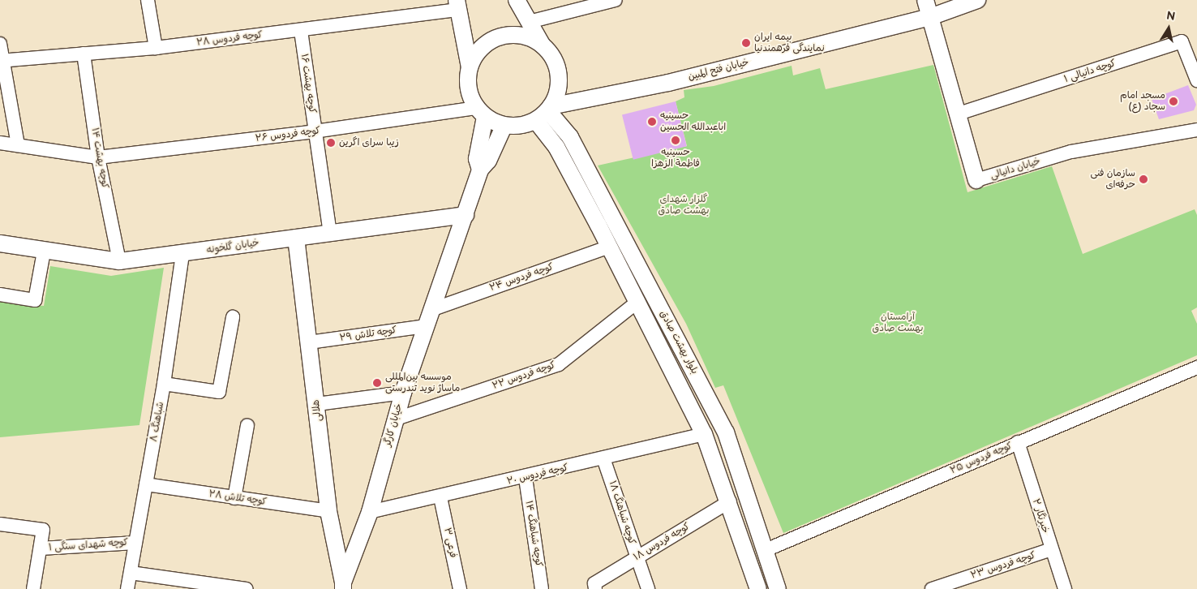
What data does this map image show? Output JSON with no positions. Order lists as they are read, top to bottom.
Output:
{
  "streets": {
    "street": [
      "کوچه فردوس ۲۸",
      "خیابان فتح المبین",
      "کوچه دانیالی ۱",
      "کوچه بهشت ۱۶",
      "کوچه فردوس ۲۶",
      "کوچه بهشت ۱۴",
      "خیابان دانیالی",
      "خیابان گلخونه",
      "کوچه فردوس ۲۴",
      "کوچه تلاش ۲۹",
      "بلوار بهشت صادق",
      "کوچه فردوس ۲۲",
      "هلالی",
      "شباهنگ ۸",
      "خیابان کارگر",
      "کوچه فردوس ۲۵",
      "کوچه فردوس ۲۰",
      "کوچه تلاش ۲۸",
      "کوچه شباهنگ ۱۸",
      "خبرنگار ۲",
      "کوچه شباهنگ ۱۴",
      "کوچه فردوس ۱۸",
      "فرعی ۳",
      "کوچه شهدای سنگی ۱",
      "کوچه فردوس ۲۳"
    ]
  },
  "crossings": [
    ["کوچه فردوس ۲۸", "کوچه بهشت ۱۶"],
    ["کوچه فردوس ۲۸", "کوچه بهشت ۱۴"],
    ["خیابان فتح المبین", "کوچه فردوس ۲۶"],
    ["خیابان فتح المبین", "خیابان دانیالی"],
    ["خیابان فتح المبین", "بلوار بهشت صادق"],
    ["خیابان فتح المبین", "خیابان کارگر"],
    ["کوچه دانیالی ۱", "خیابان دانیالی"],
    ["کوچه بهشت ۱۶", "کوچه فردوس ۲۶"],
    ["کوچه بهشت ۱۶", "خیابان گلخونه"],
    ["کوچه فردوس ۲۶", "کوچه بهشت ۱۴"],
    ["کوچه فردوس ۲۶", "بلوار بهشت صادق"],
    ["کوچه فردوس ۲۶", "خیابان کارگر"],
    ["کوچه بهشت ۱۴", "خیابان گلخونه"],
    ["خیابان گلخونه", "هلالی"],
    ["خیابان گلخونه", "شباهنگ ۸"],
    ["خیابان گلخونه", "خیابان کارگر"],
    ["کوچه فردوس ۲۴", "بلوار بهشت صادق"],
    ["کوچه فردوس ۲۴", "خیابان کارگر"],
    ["کوچه تلاش ۲۹", "هلالی"],
    ["کوچه تلاش ۲۹", "خیابان کارگر"],
    ["بلوار بهشت صادق", "کوچه فردوس ۲۲"],
    ["بلوار بهشت صادق", "خیابان کارگر"],
    ["بلوار بهشت صادق", "کوچه فردوس ۲۵"],
    ["بلوار بهشت صادق", "کوچه فردوس ۲۰"],
    ["بلوار بهشت صادق", "کوچه فردوس ۱۸"],
    ["کوچه فردوس ۲۲", "خیابان کارگر"],
    ["هلالی", "خیابان کارگر"],
    ["هلالی", "کوچه تلاش ۲۸"],
    ["شباهنگ ۸", "کوچه تلاش ۲۸"],
    ["شباهنگ ۸", "کوچه شهدای سنگی ۱"],
    ["خیابان کارگر", "کوچه فردوس ۲۰"],
    ["کوچه فردوس ۲۵", "خبرنگار ۲"],
    ["کوچه فردوس ۲۰", "کوچه شباهنگ ۱۸"],
    ["کوچه فردوس ۲۰", "کوچه شباهنگ ۱۴"],
    ["کوچه فردوس ۲۰", "فرعی ۳"],
    ["کوچه شباهنگ ۱۸", "کوچه فردوس ۱۸"],
    ["خبرنگار ۲", "کوچه فردوس ۲۳"]
  ],
  "parks": ["گلزار شهدای بهشت صادق", "آرامستان بهشت صادق"],
  "places": [
    "بیمه ایران نمایندگی فرهمندنیا",
    "مسجد امام سجاد (ع)",
    "حسینیه اباعبدالله الحسین",
    "حسینیه فاطمة الزهزا",
    "زیبا سرای اگرین",
    "سازمان فنی حرفه‌ای",
    "موسسه بین‌المللی ماساژ نوید تندرستی"
  ],
  "north": "top"
}
